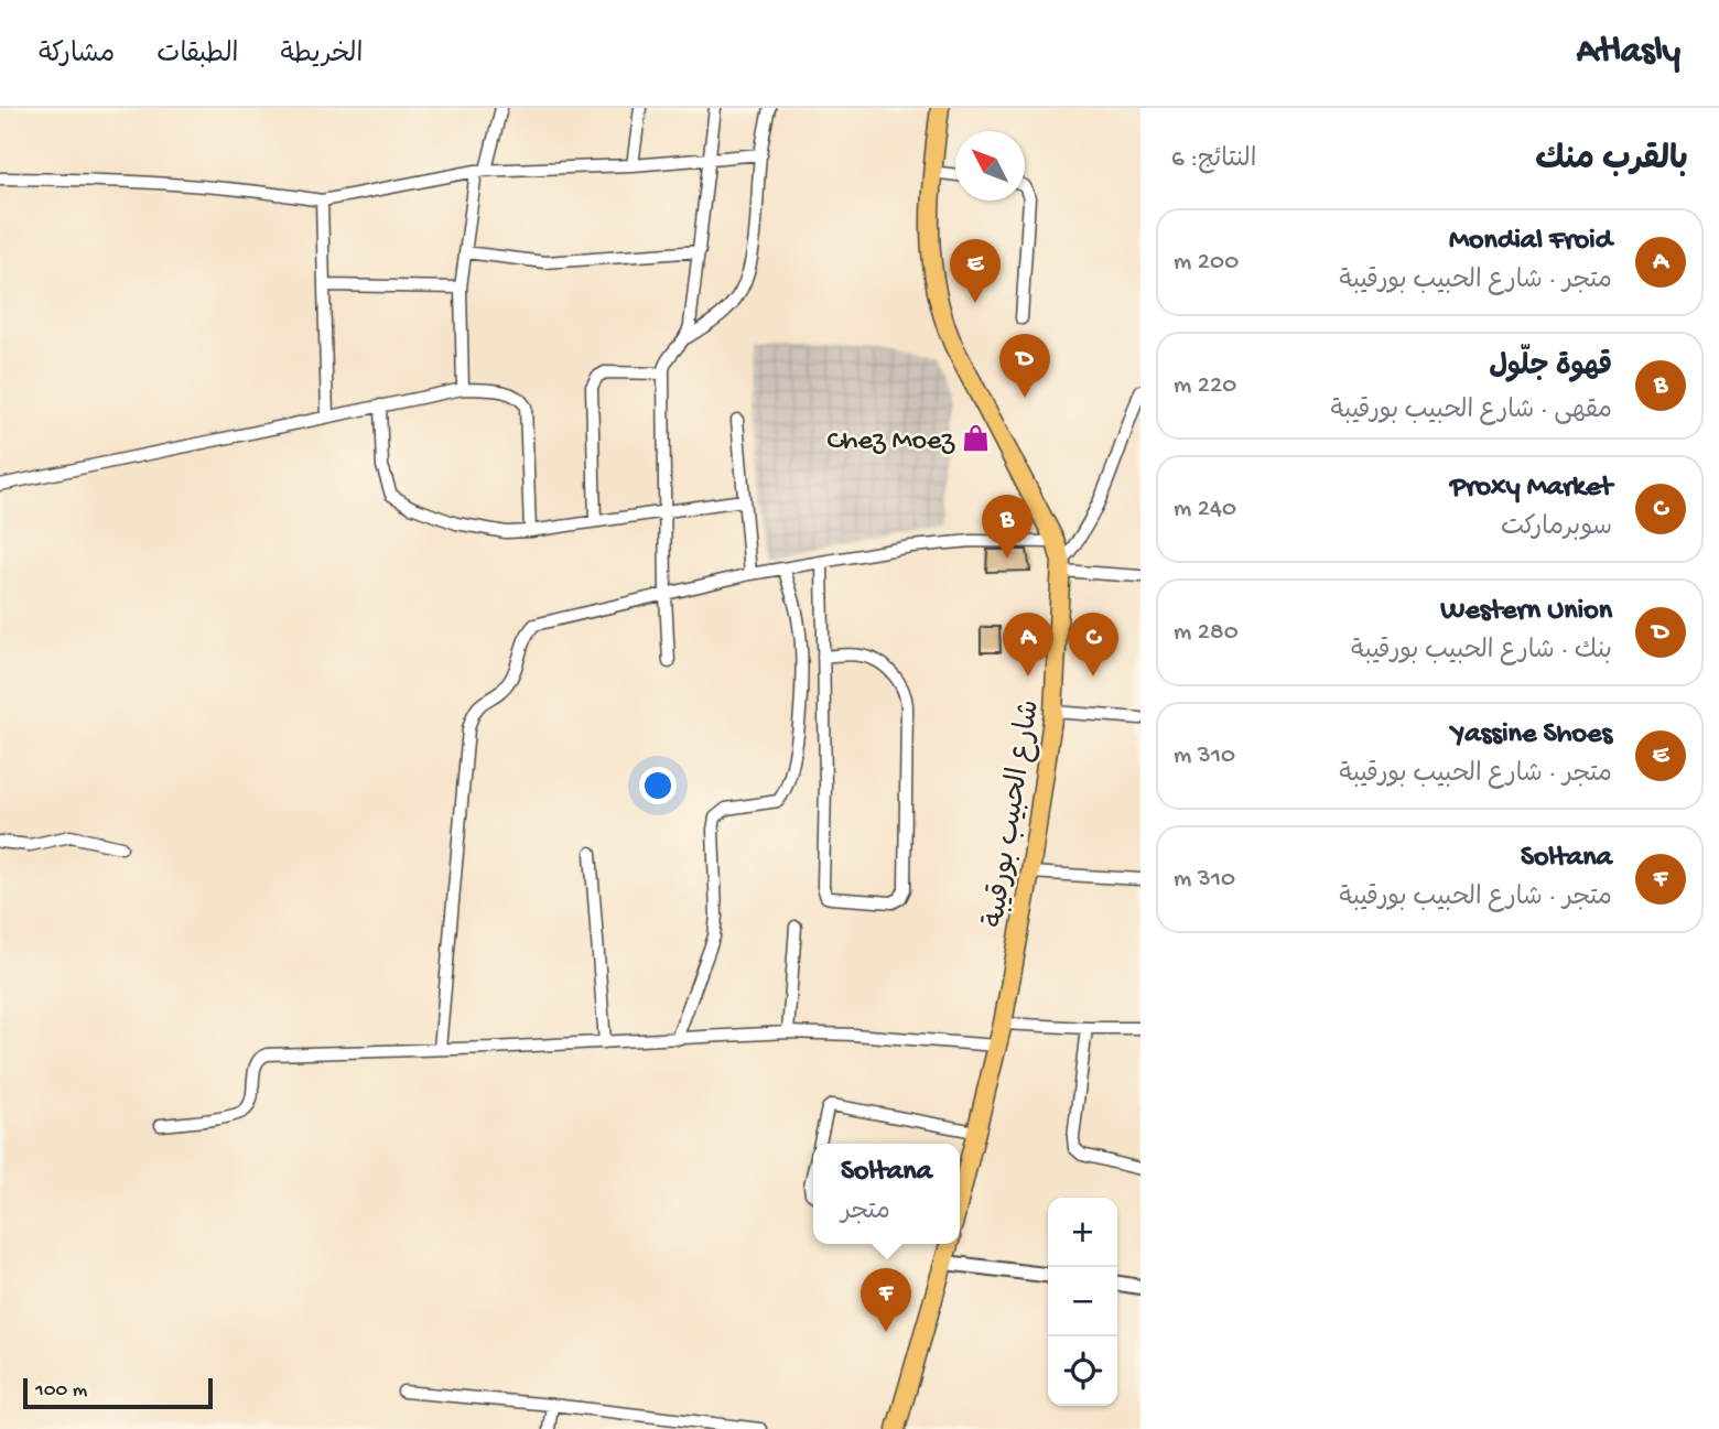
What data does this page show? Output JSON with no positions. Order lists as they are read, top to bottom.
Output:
{
  "streets": {
    "main road": ["شارع الحبيب بورقيبة"]
  },
  "places": {
    "shop": ["Chez Moez"]
  },
  "scale_bar": "100 m",
  "north": "top left",
  "page": {
    "header": "Atlasly",
    "nav": ["الخريطة", "الطبقات", "مشاركة"],
    "heading": ["بالقرب منك", "النتائج: 6"],
    "list": [
      {
        "mark": "A",
        "name": "Mondial Froid",
        "note": "متجر · شارع الحبيب بورقيبة",
        "value": "200 m"
      },
      {
        "mark": "B",
        "name": "قهوة جلّول",
        "note": "مقهى · شارع الحبيب بورقيبة",
        "value": "220 m"
      },
      {
        "mark": "C",
        "name": "Proxy Market",
        "note": "سوبرماركت",
        "value": "240 m"
      },
      {
        "mark": "D",
        "name": "Western Union",
        "note": "بنك · شارع الحبيب بورقيبة",
        "value": "280 m"
      },
      {
        "mark": "E",
        "name": "Yassine Shoes",
        "note": "متجر · شارع الحبيب بورقيبة",
        "value": "310 m"
      },
      {
        "mark": "F",
        "name": "Soltana",
        "note": "متجر · شارع الحبيب بورقيبة",
        "value": "310 m"
      }
    ],
    "pins": [
      "E",
      "D",
      "B",
      "A",
      "C",
      "F"
    ],
    "popup": ["Soltana", "متجر"],
    "map_buttons": ["+", "−"],
    "scale": "100 m"
  }
}
